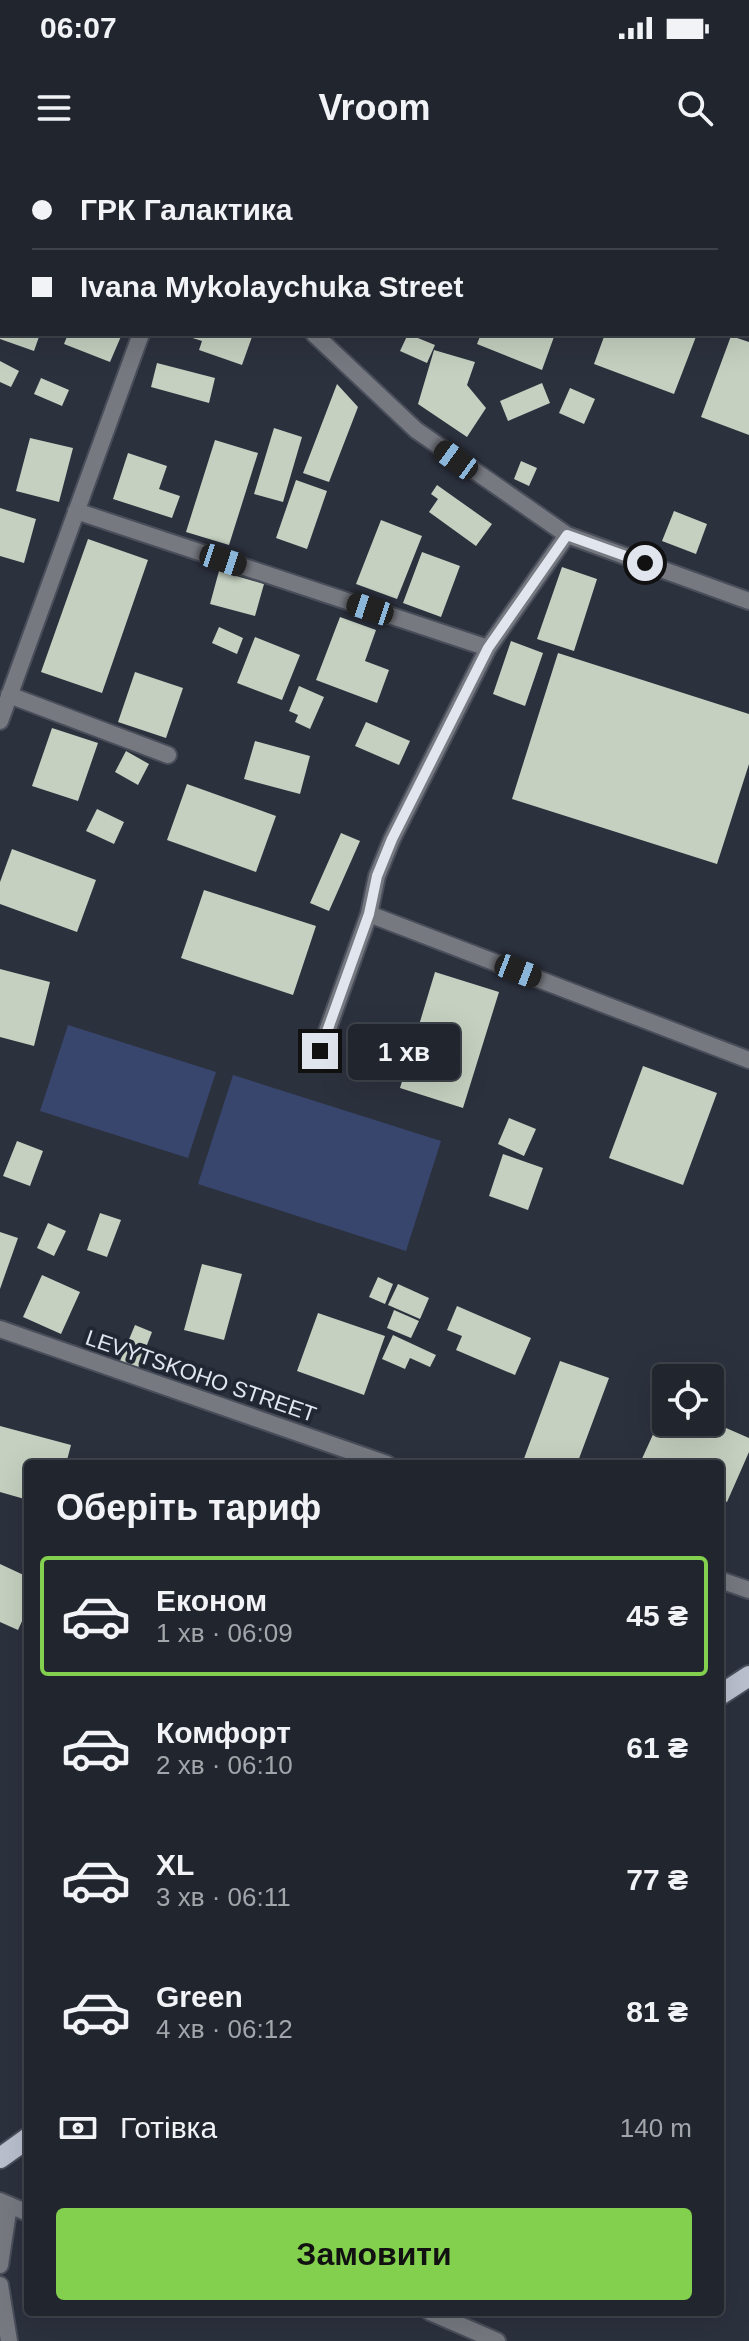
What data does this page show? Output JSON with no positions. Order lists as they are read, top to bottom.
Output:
{
  "streets": {
    "street": ["LEVYTSKOHO STREET"]
  },
  "page": {
    "status": "06:07",
    "header": "Vroom",
    "banner": ["ГРК Галактика", "Ivana Mykolaychuka Street"],
    "bubble": "1 хв",
    "heading": "Оберіть тариф",
    "list": [
      {
        "name": "Економ",
        "note": "1 хв · 06:09",
        "value": "45 ₴"
      },
      {
        "name": "Комфорт",
        "note": "2 хв · 06:10",
        "value": "61 ₴"
      },
      {
        "name": "XL",
        "note": "3 хв · 06:11",
        "value": "77 ₴"
      },
      {
        "name": "Green",
        "note": "4 хв · 06:12",
        "value": "81 ₴"
      }
    ],
    "pay": ["Готівка", "140 m"],
    "buttons": "Замовити"
  }
}
